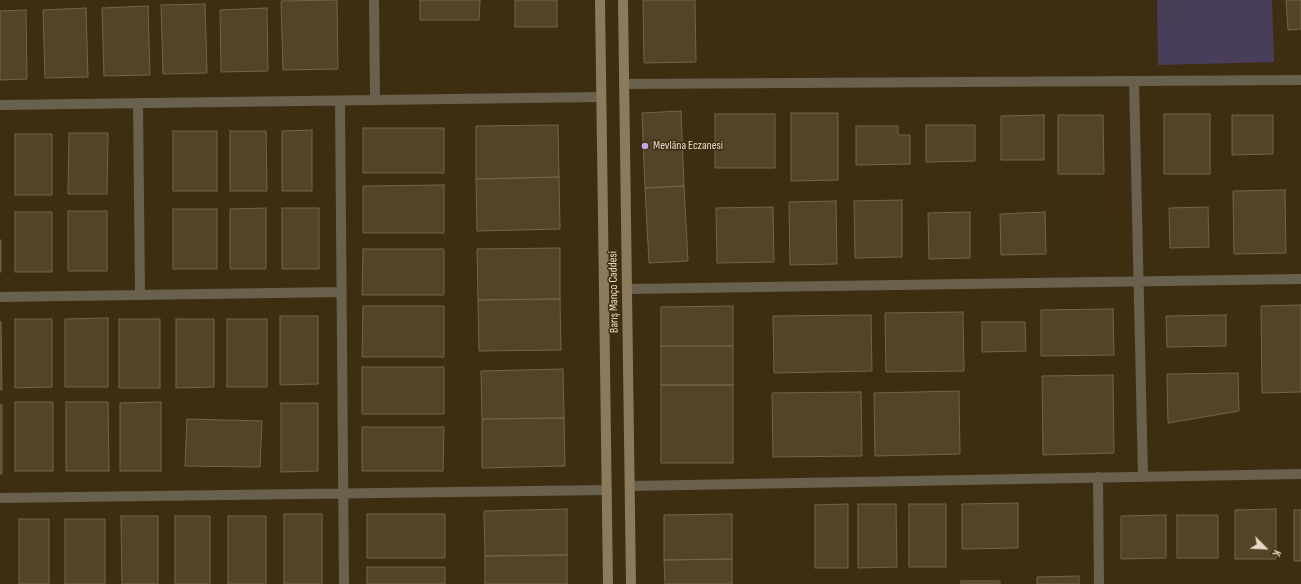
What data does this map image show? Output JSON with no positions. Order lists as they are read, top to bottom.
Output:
{
  "streets": {
    "street": ["Barış Manço Caddesi"]
  },
  "places": ["Mevlâna Eczanesi"],
  "north": "bottom right"
}
